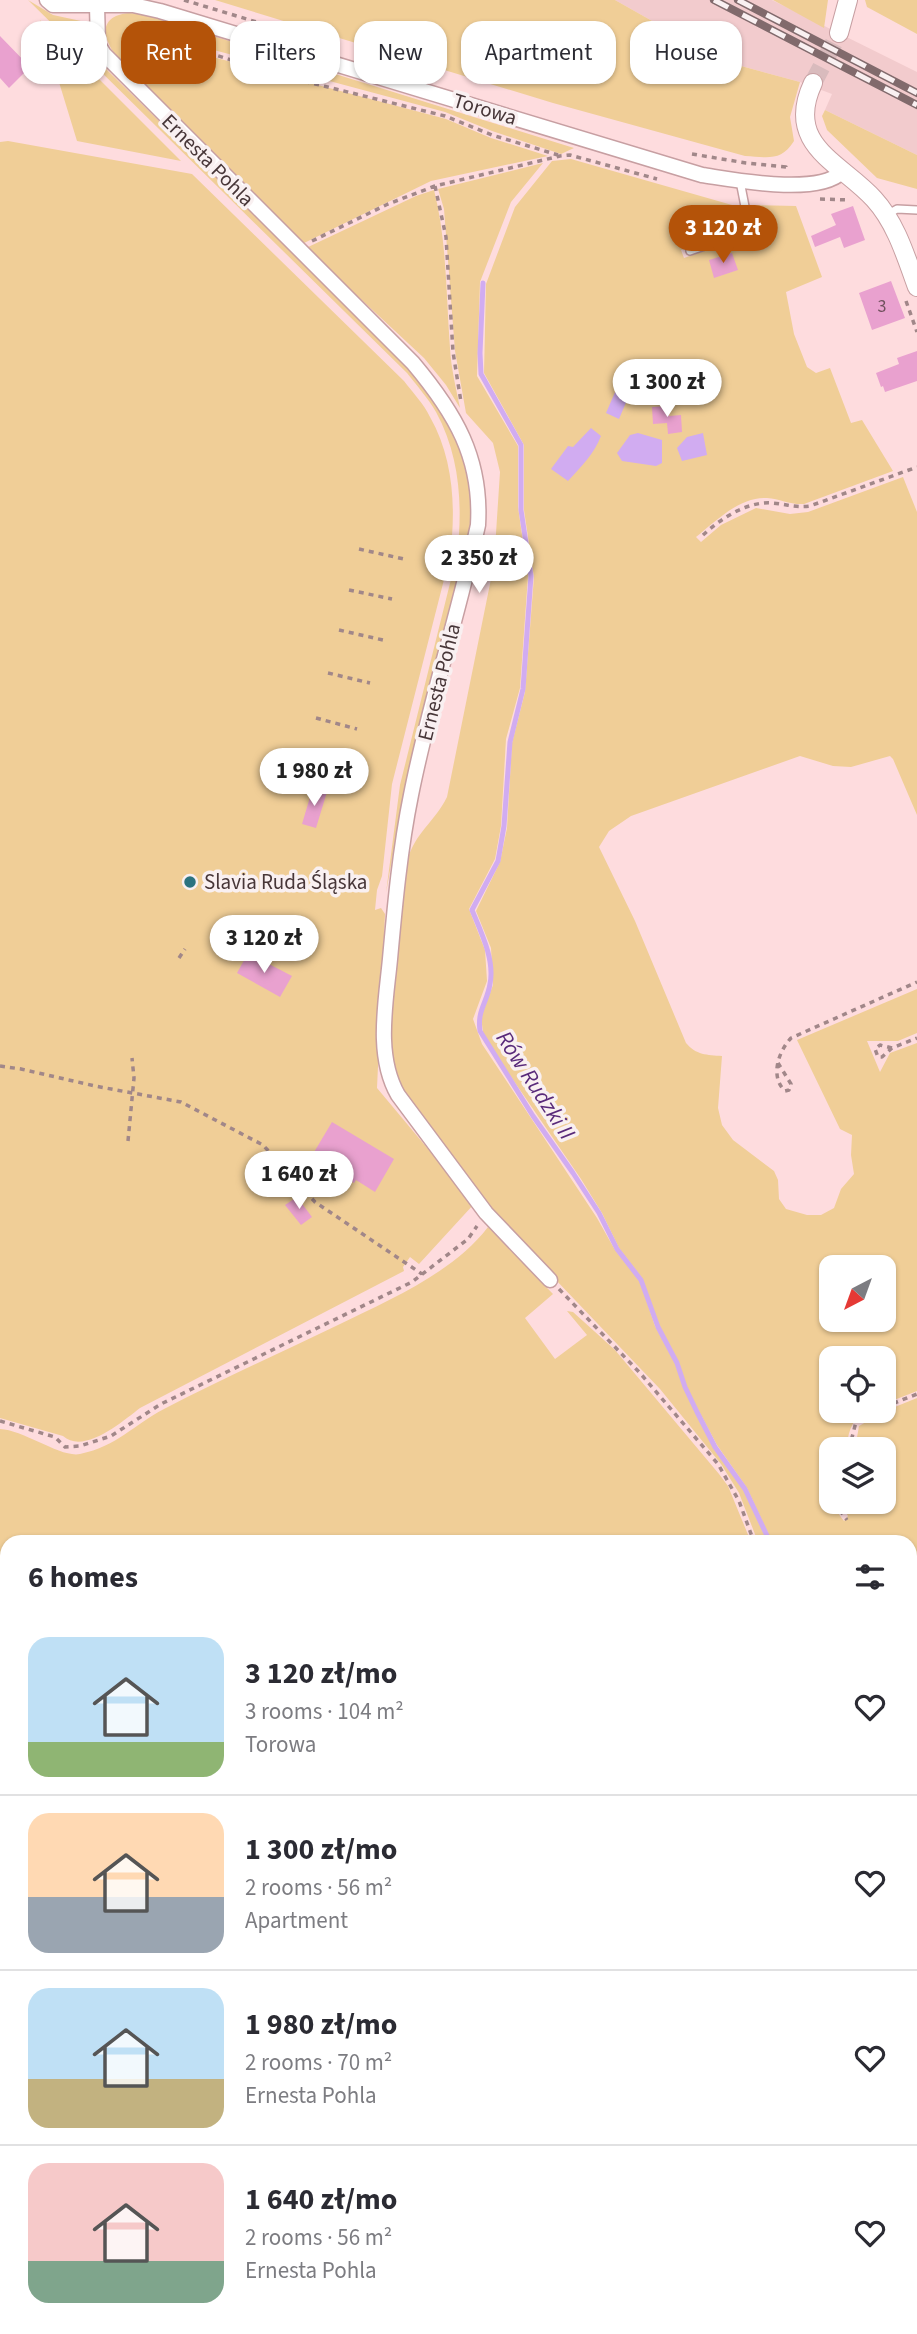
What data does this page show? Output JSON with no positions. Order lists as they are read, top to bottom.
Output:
{
  "streets": {
    "street": ["Torowa", "Ernesta Pohla"]
  },
  "crossings": [
    ["Torowa", "Ernesta Pohla"]
  ],
  "water": ["Rów Rudzki II"],
  "places": ["Slavia Ruda Śląska"],
  "house_numbers": ["3"],
  "north": "bottom left",
  "page": {
    "chip": [
      "Buy",
      "Rent",
      "Filters",
      "New",
      "Apartment",
      "House"
    ],
    "price": [
      "3 120 zł",
      "1 300 zł",
      "2 350 zł",
      "1 980 zł",
      "3 120 zł",
      "1 640 zł"
    ],
    "heading": "6 homes",
    "list": [
      {
        "name": "3 120 zł/mo",
        "note": "3 rooms · 104 m² · Torowa"
      },
      {
        "name": "1 300 zł/mo",
        "note": "2 rooms · 56 m² · Apartment"
      },
      {
        "name": "1 980 zł/mo",
        "note": "2 rooms · 70 m² · Ernesta Pohla"
      },
      {
        "name": "1 640 zł/mo",
        "note": "2 rooms · 56 m² · Ernesta Pohla"
      }
    ]
  }
}
